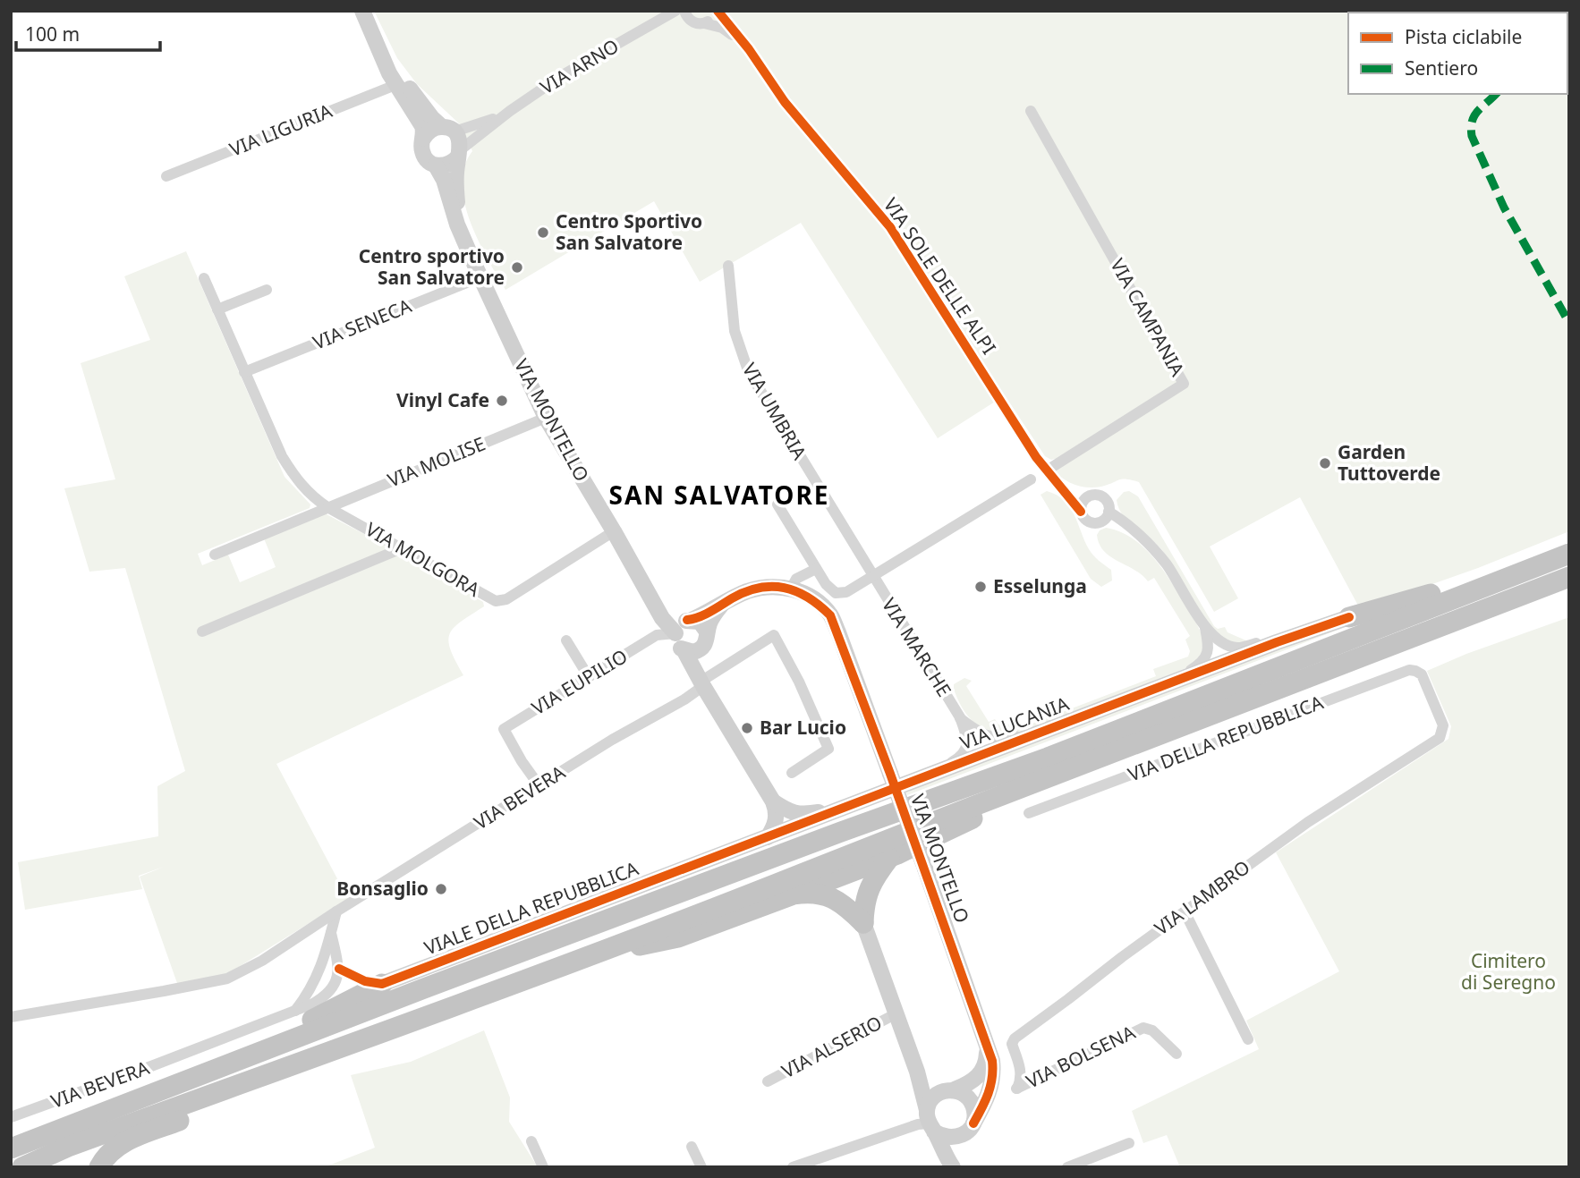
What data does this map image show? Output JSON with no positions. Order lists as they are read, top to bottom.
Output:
{
  "streets": {
    "street": [
      "VIA ARNO",
      "VIA LIGURIA",
      "VIA SOLE DELLE ALPI",
      "VIA CAMPANIA",
      "VIA SENECA",
      "VIA UMBRIA",
      "VIA MONTELLO",
      "VIA MOLISE",
      "VIA MOLGORA",
      "VIA MARCHE",
      "VIA EUPILIO",
      "VIA LUCANIA",
      "VIA DELLA REPUBBLICA",
      "VIA BEVERA",
      "VIA LAMBRO",
      "VIALE DELLA REPUBBLICA",
      "VIA ALSERIO",
      "VIA BOLSENA"
    ]
  },
  "crossings": [
    ["VIA ARNO", "VIA MONTELLO"],
    ["VIA SOLE DELLE ALPI", "VIA CAMPANIA"],
    ["VIA SOLE DELLE ALPI", "VIA MARCHE"],
    ["VIA SENECA", "VIA MONTELLO"],
    ["VIA SENECA", "VIA MOLGORA"],
    ["VIA UMBRIA", "VIA MARCHE"],
    ["VIA MONTELLO", "VIA MOLISE"],
    ["VIA MONTELLO", "VIA MOLGORA"],
    ["VIA MONTELLO", "VIA EUPILIO"],
    ["VIA MONTELLO", "VIA ALSERIO"],
    ["VIA MOLISE", "VIA MOLGORA"],
    ["VIA MARCHE", "VIA LUCANIA"],
    ["VIA EUPILIO", "VIA BEVERA"],
    ["VIA LUCANIA", "VIALE DELLA REPUBBLICA"],
    ["VIA DELLA REPUBBLICA", "VIA LAMBRO"],
    ["VIA LAMBRO", "VIA BOLSENA"]
  ],
  "districts": ["SAN SALVATORE"],
  "parks": ["Cimitero di Seregno"],
  "places": [
    "Centro Sportivo San Salvatore",
    "Centro sportivo San Salvatore",
    "Vinyl Cafe",
    "Garden Tuttoverde",
    "Esselunga",
    "Bar Lucio",
    "Bonsaglio"
  ],
  "legend": ["Pista ciclabile", "Sentiero"],
  "scale_bar": "100 m"
}
